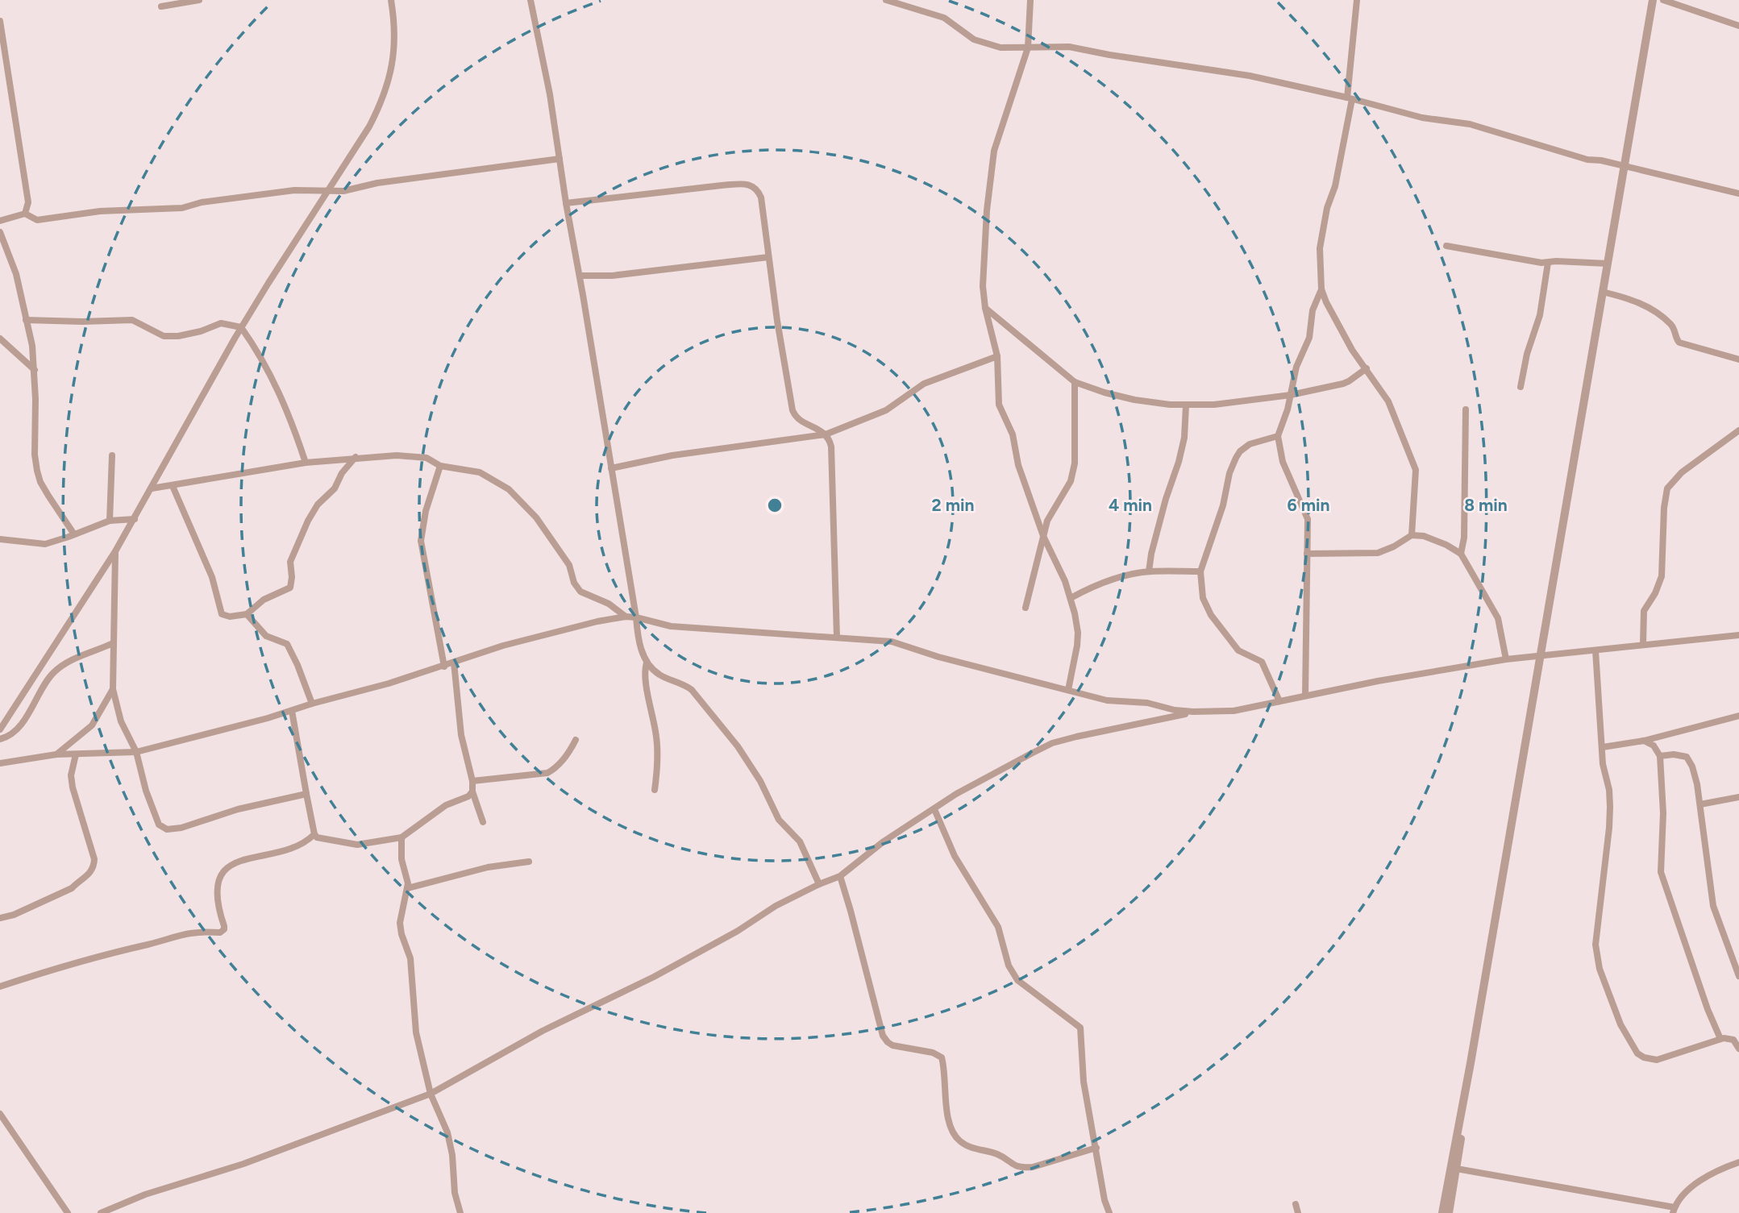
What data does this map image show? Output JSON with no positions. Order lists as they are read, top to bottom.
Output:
{
  "rings": [
    "2 min",
    "4 min",
    "6 min",
    "8 min"
  ]
}
